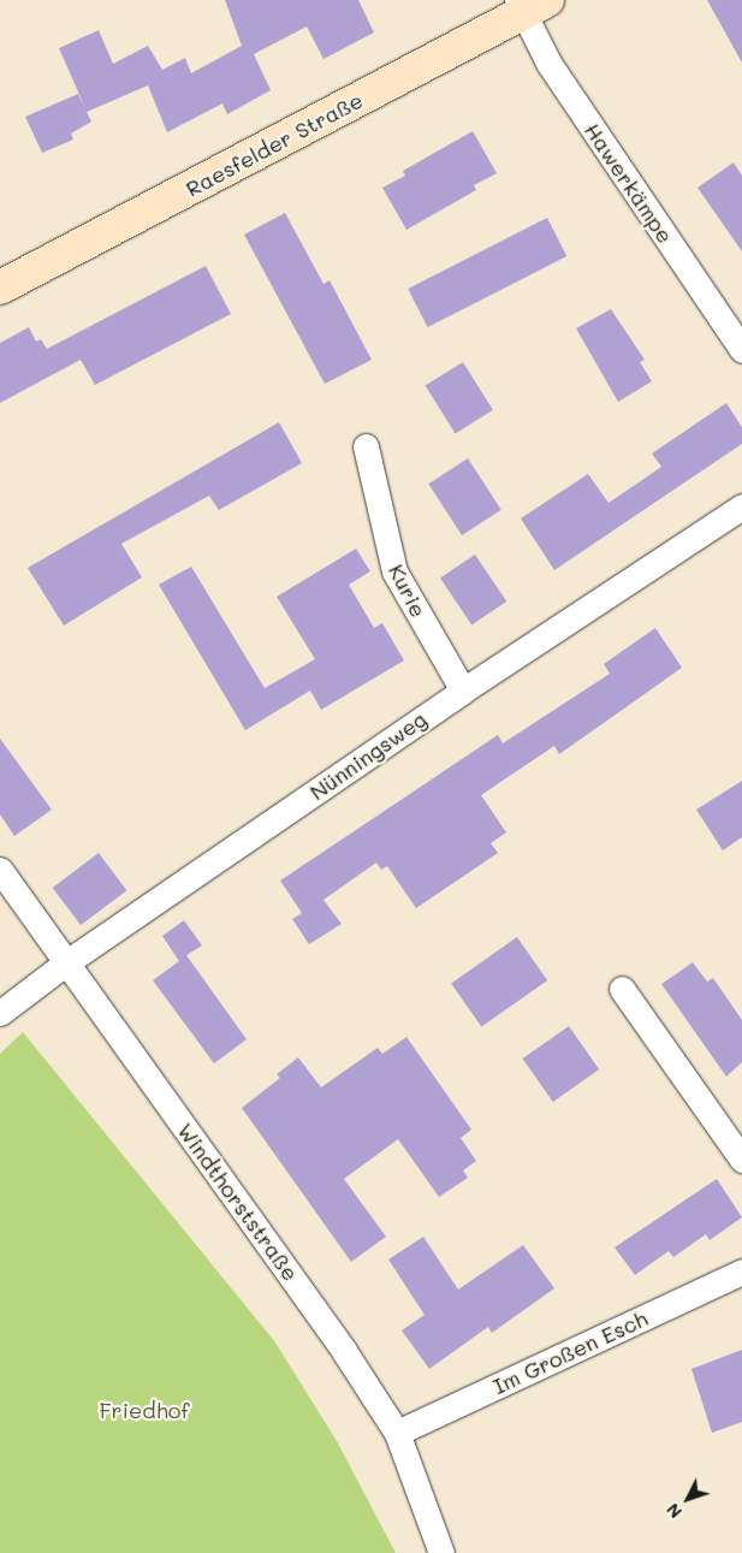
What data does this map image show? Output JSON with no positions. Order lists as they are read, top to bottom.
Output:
{
  "streets": {
    "main road": ["Raesfelder Straße"],
    "street": [
      "Hawerkämpe",
      "Kurie",
      "Nünningsweg",
      "Windthorststraße",
      "Im Großen Esch"
    ]
  },
  "crossings": [
    ["Raesfelder Straße", "Hawerkämpe"],
    ["Kurie", "Nünningsweg"],
    ["Nünningsweg", "Windthorststraße"],
    ["Windthorststraße", "Im Großen Esch"]
  ],
  "parks": ["Friedhof"],
  "north": "bottom left"
}
